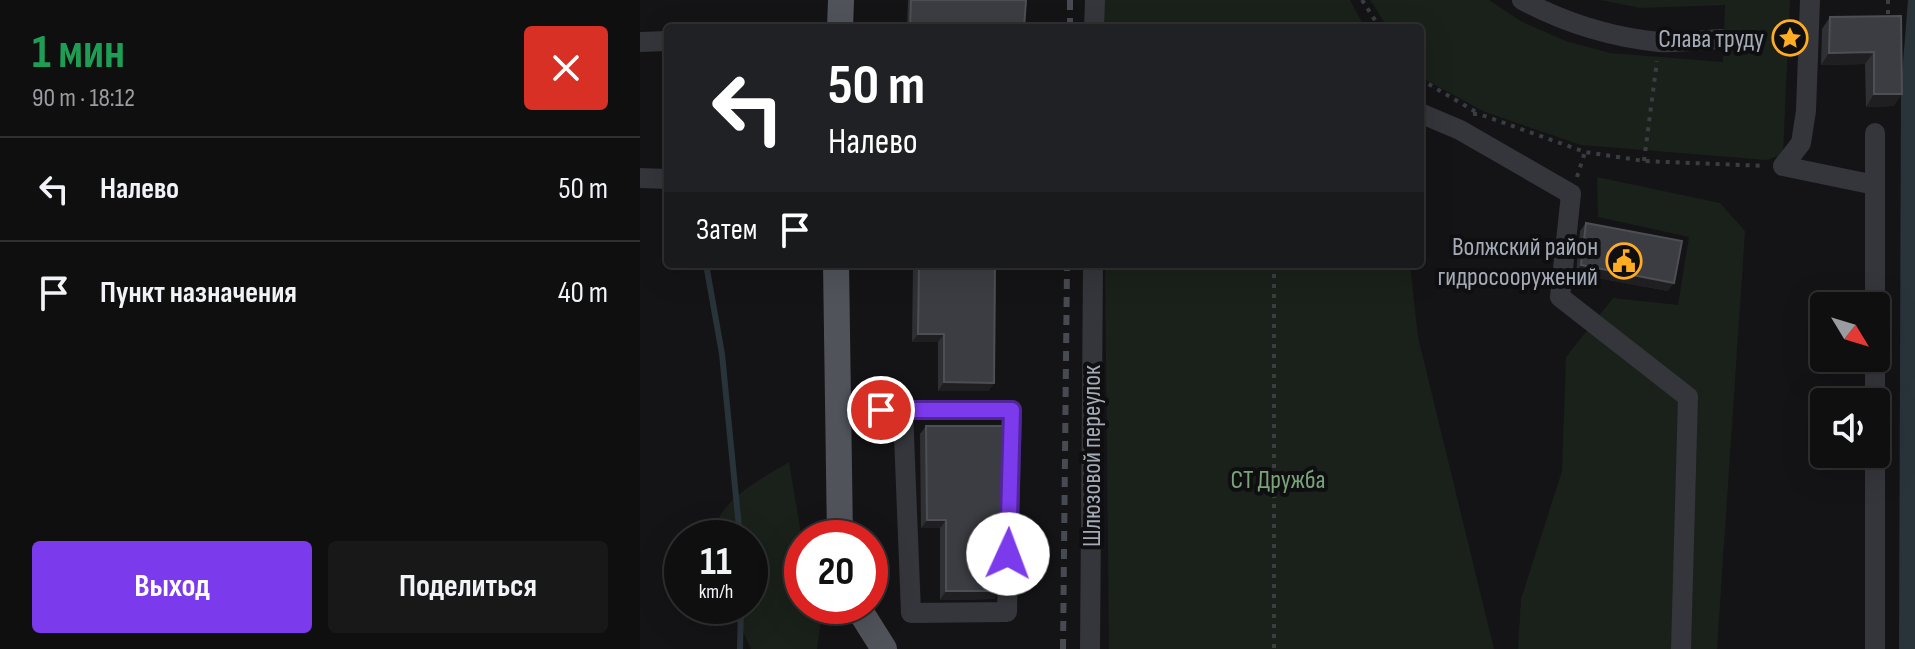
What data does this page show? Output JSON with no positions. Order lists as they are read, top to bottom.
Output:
{
  "streets": {
    "street": ["Шлюзовой переулок"]
  },
  "parks": ["СТ Дружба"],
  "places": {
    "place": ["Слава труду"],
    "public building": ["Волжский район гидросооружений"]
  },
  "north": "bottom right",
  "page": {
    "heading": ["1 мин", "90 m · 18:12"],
    "turn": ["50 m", "Налево"],
    "list": [
      {
        "name": "Налево",
        "value": "50 m"
      },
      {
        "name": "Пункт назначения",
        "value": "40 m"
      }
    ],
    "then": "Затем",
    "speed": "11 km/h",
    "limit": "20",
    "buttons": ["Выход", "Поделиться"]
  }
}
